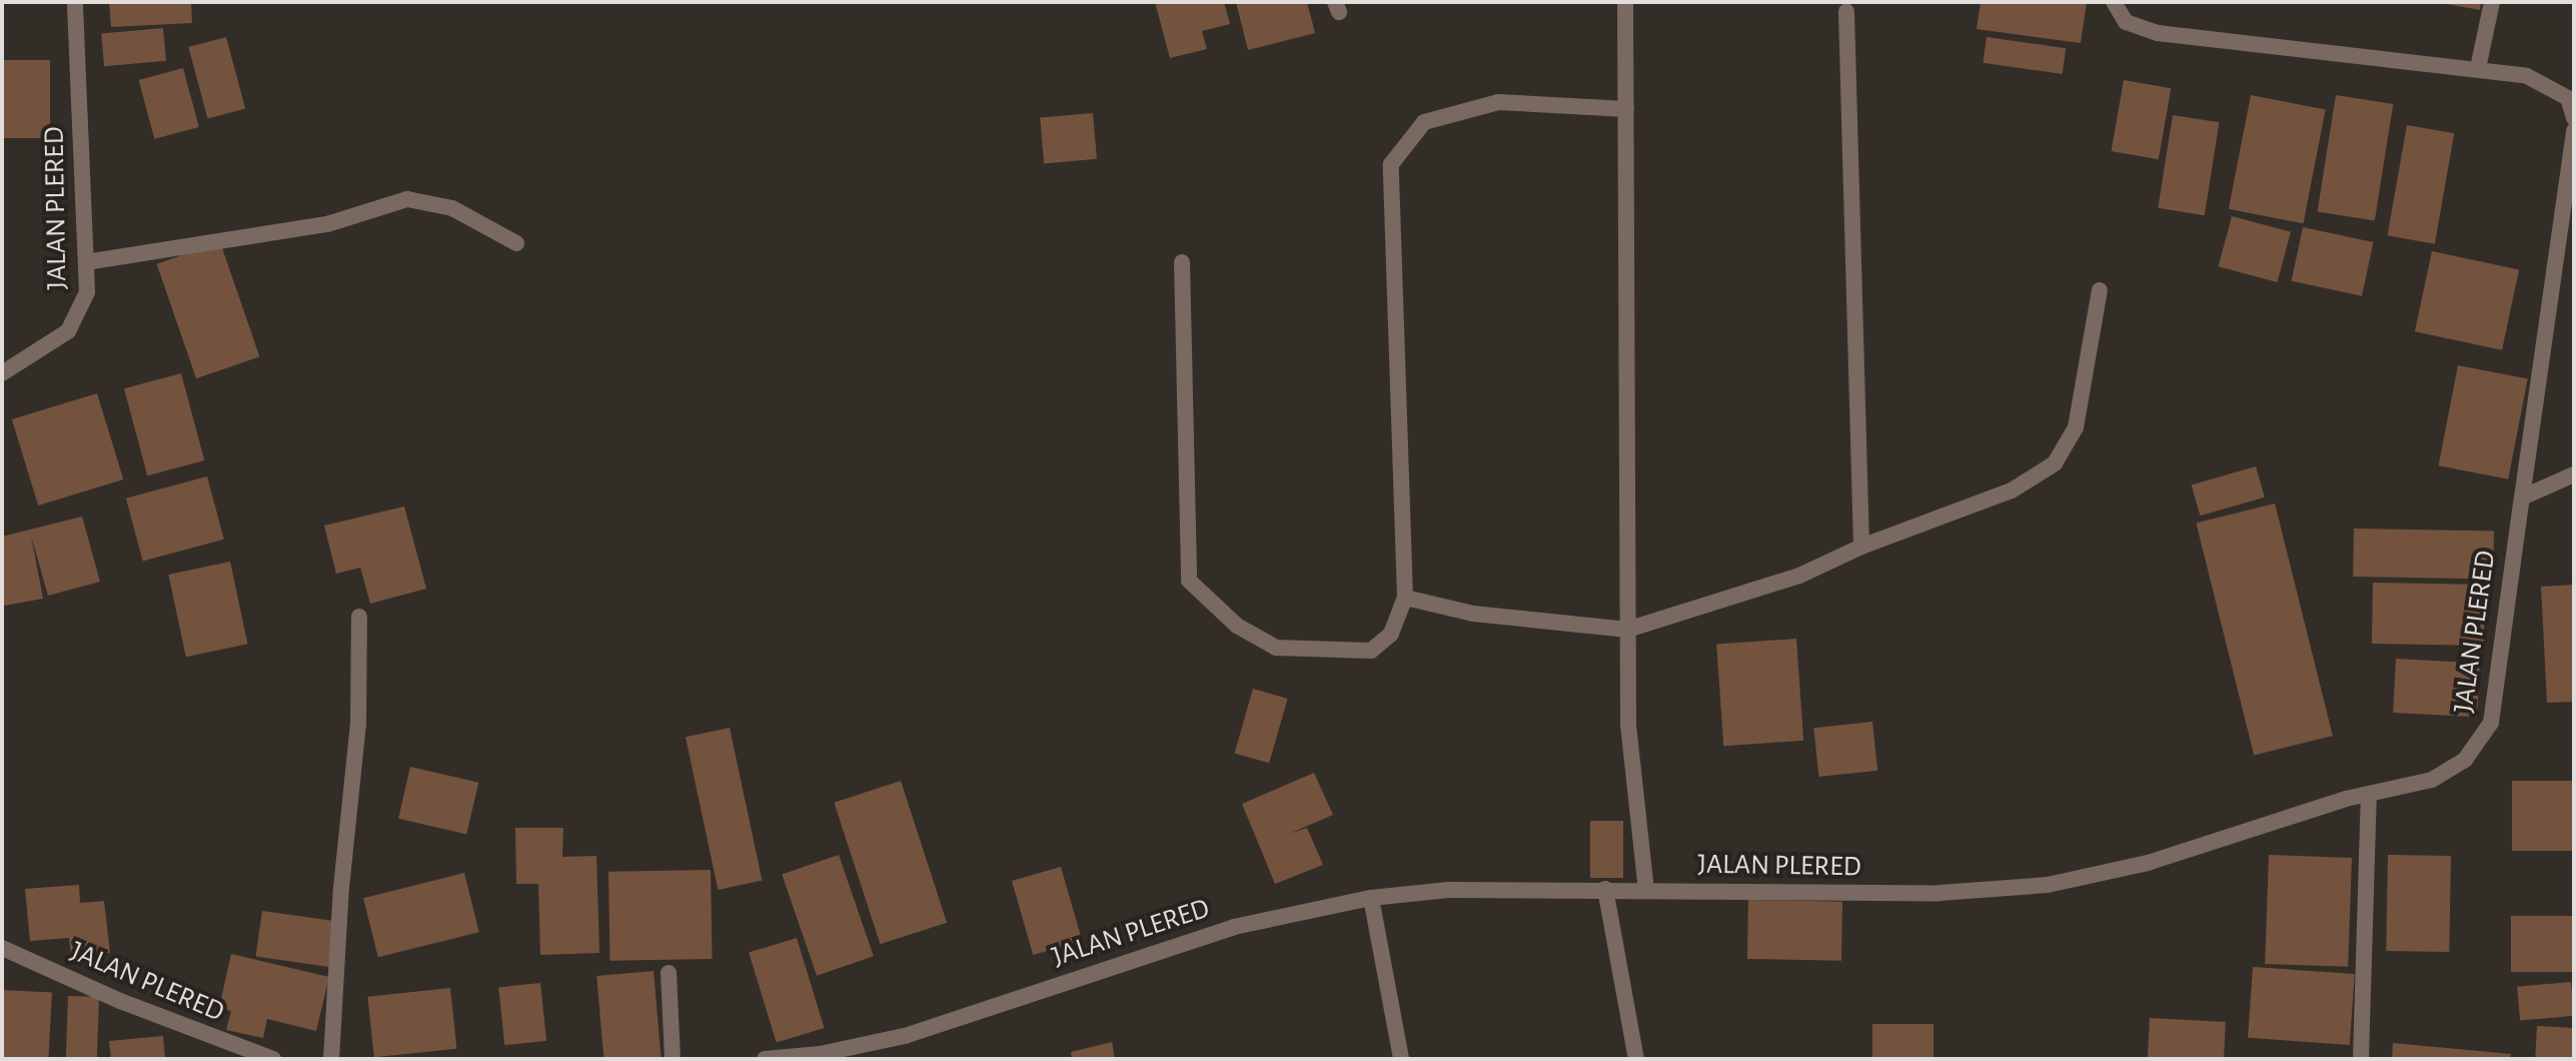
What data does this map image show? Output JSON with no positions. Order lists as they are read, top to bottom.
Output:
{
  "streets": {
    "street": ["JALAN PLERED"]
  }
}
